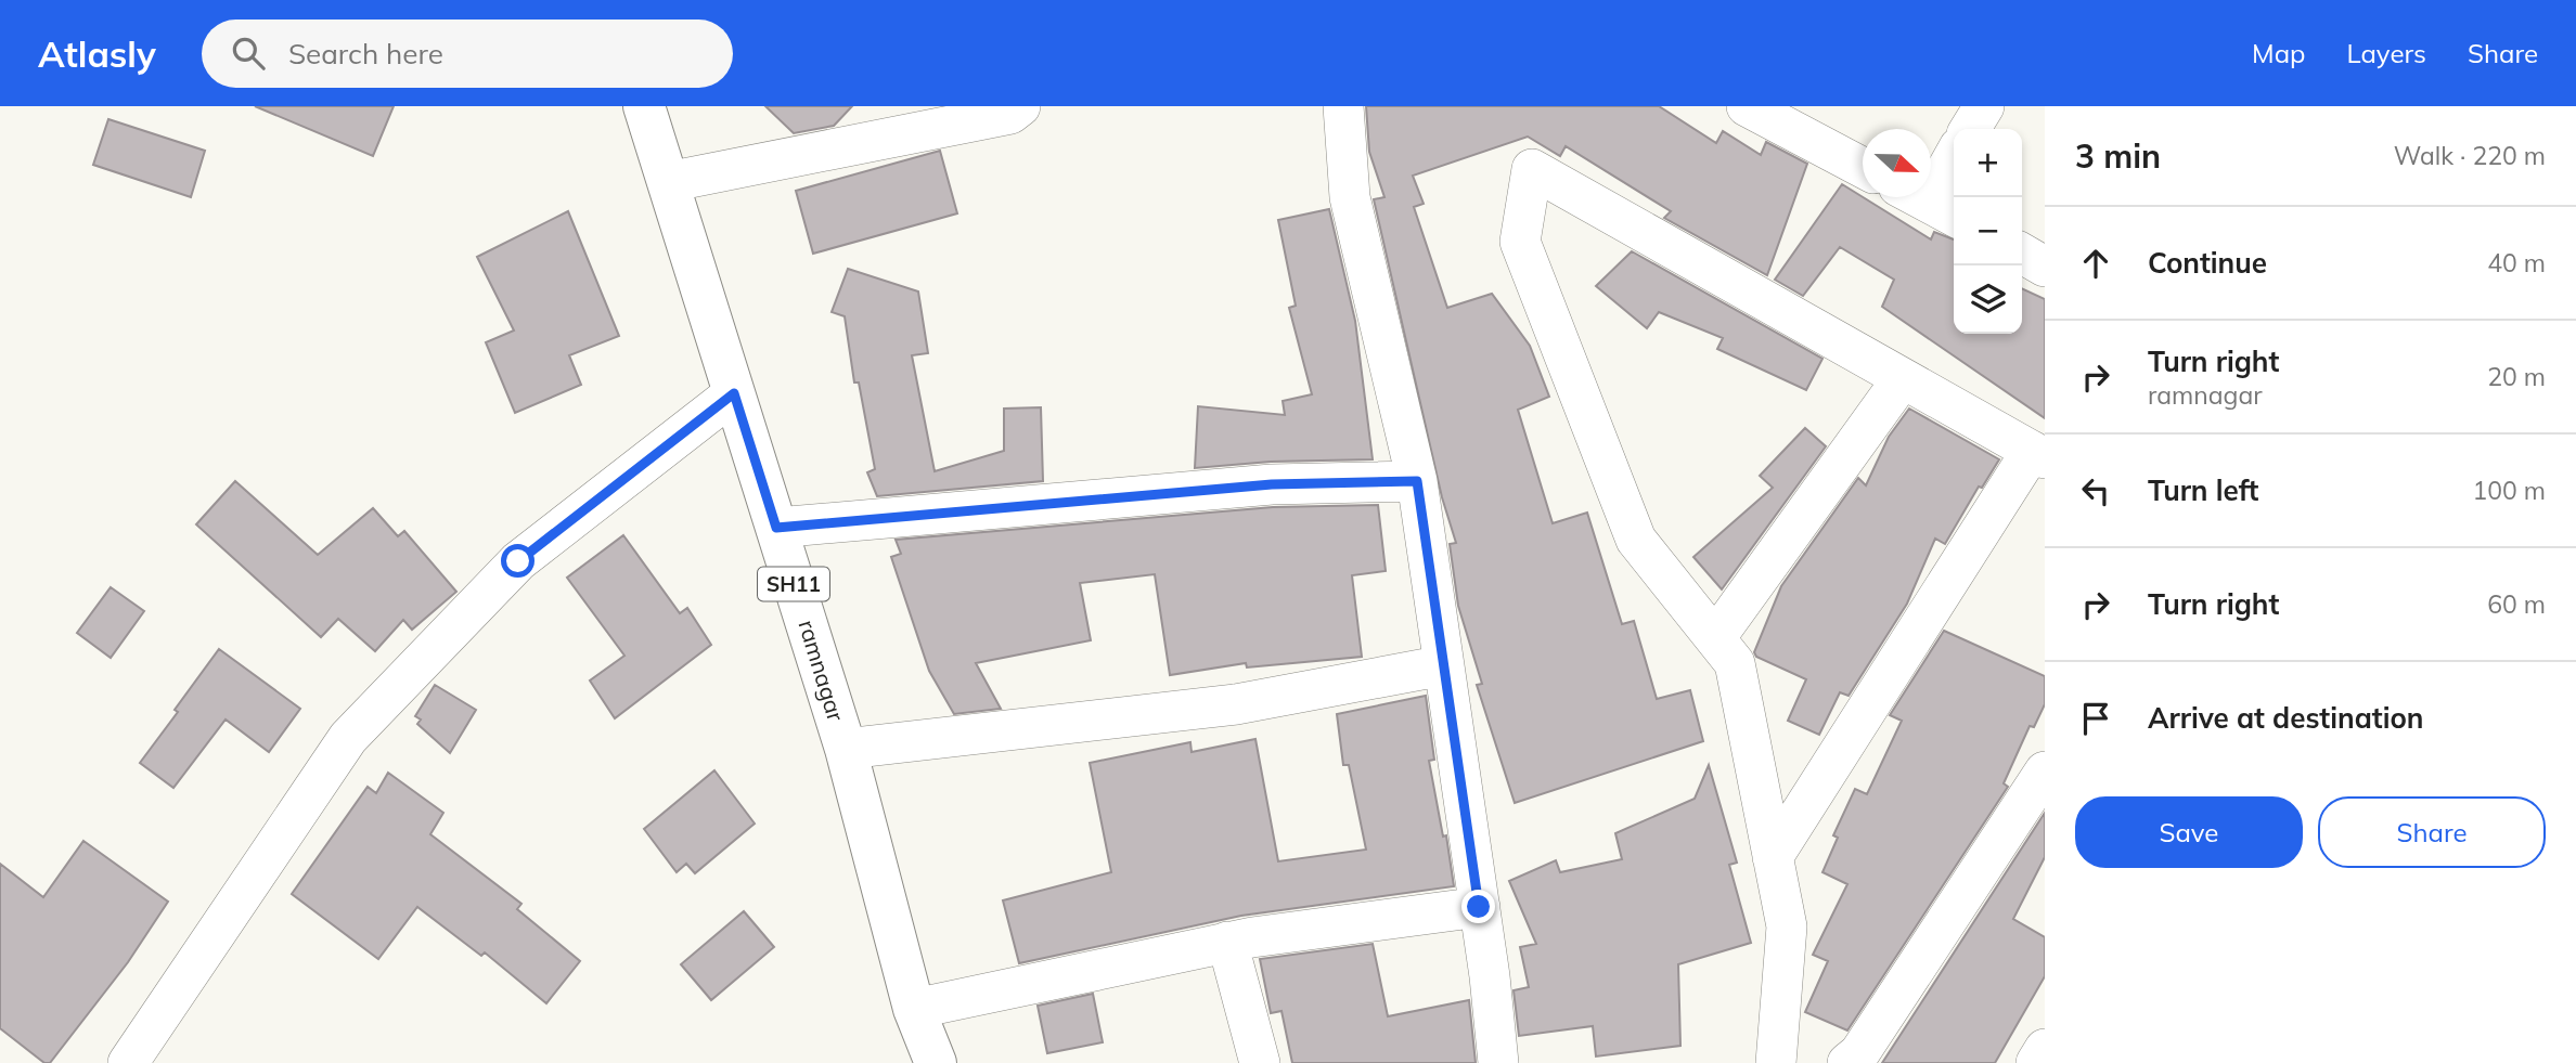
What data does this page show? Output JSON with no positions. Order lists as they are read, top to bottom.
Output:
{
  "streets": {
    "main road": ["SH11", "ramnagar"]
  },
  "north": "right",
  "page": {
    "header": "Atlasly",
    "search": "Search here",
    "nav": ["Map", "Layers", "Share"],
    "heading": ["3 min", "Walk · 220 m"],
    "map_buttons": ["+", "−"],
    "list": [
      ["Continue", "40 m"],
      ["Turn right", "ramnagar", "20 m"],
      ["Turn left", "100 m"],
      ["Turn right", "60 m"],
      "Arrive at destination"
    ],
    "buttons": ["Save", "Share"]
  }
}
